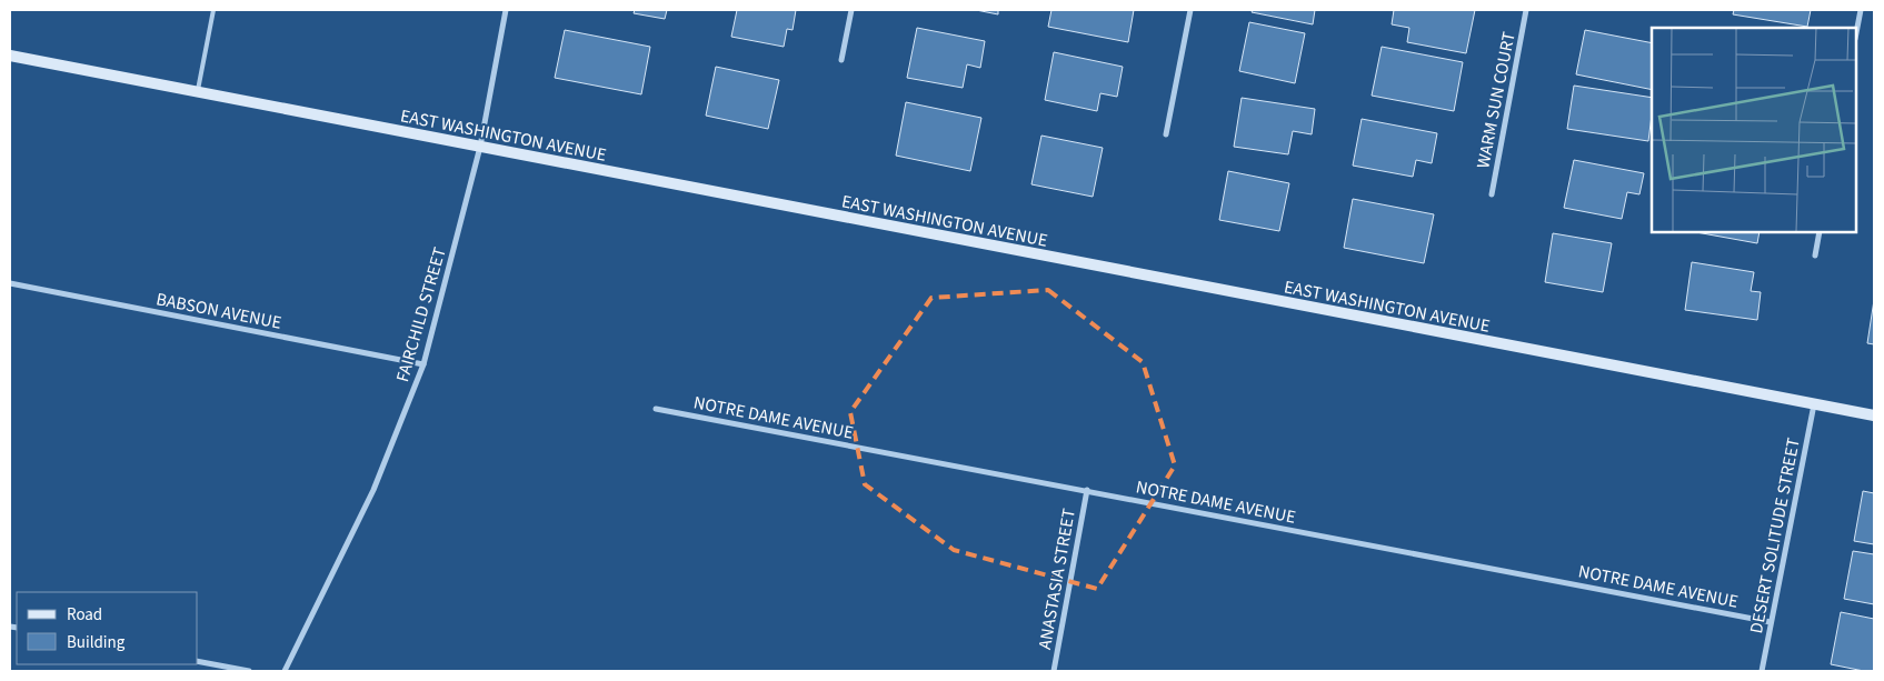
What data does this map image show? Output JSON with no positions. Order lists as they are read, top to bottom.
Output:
{
  "streets": {
    "main road": ["EAST WASHINGTON AVENUE"],
    "street": [
      "WARM SUN COURT",
      "BABSON AVENUE",
      "FAIRCHILD STREET",
      "NOTRE DAME AVENUE",
      "DESERT SOLITUDE STREET",
      "ANASTASIA STREET"
    ]
  },
  "crossings": [
    ["EAST WASHINGTON AVENUE", "FAIRCHILD STREET"],
    ["EAST WASHINGTON AVENUE", "DESERT SOLITUDE STREET"],
    ["BABSON AVENUE", "FAIRCHILD STREET"],
    ["NOTRE DAME AVENUE", "DESERT SOLITUDE STREET"],
    ["NOTRE DAME AVENUE", "ANASTASIA STREET"]
  ],
  "legend": ["Road", "Building"]
}
